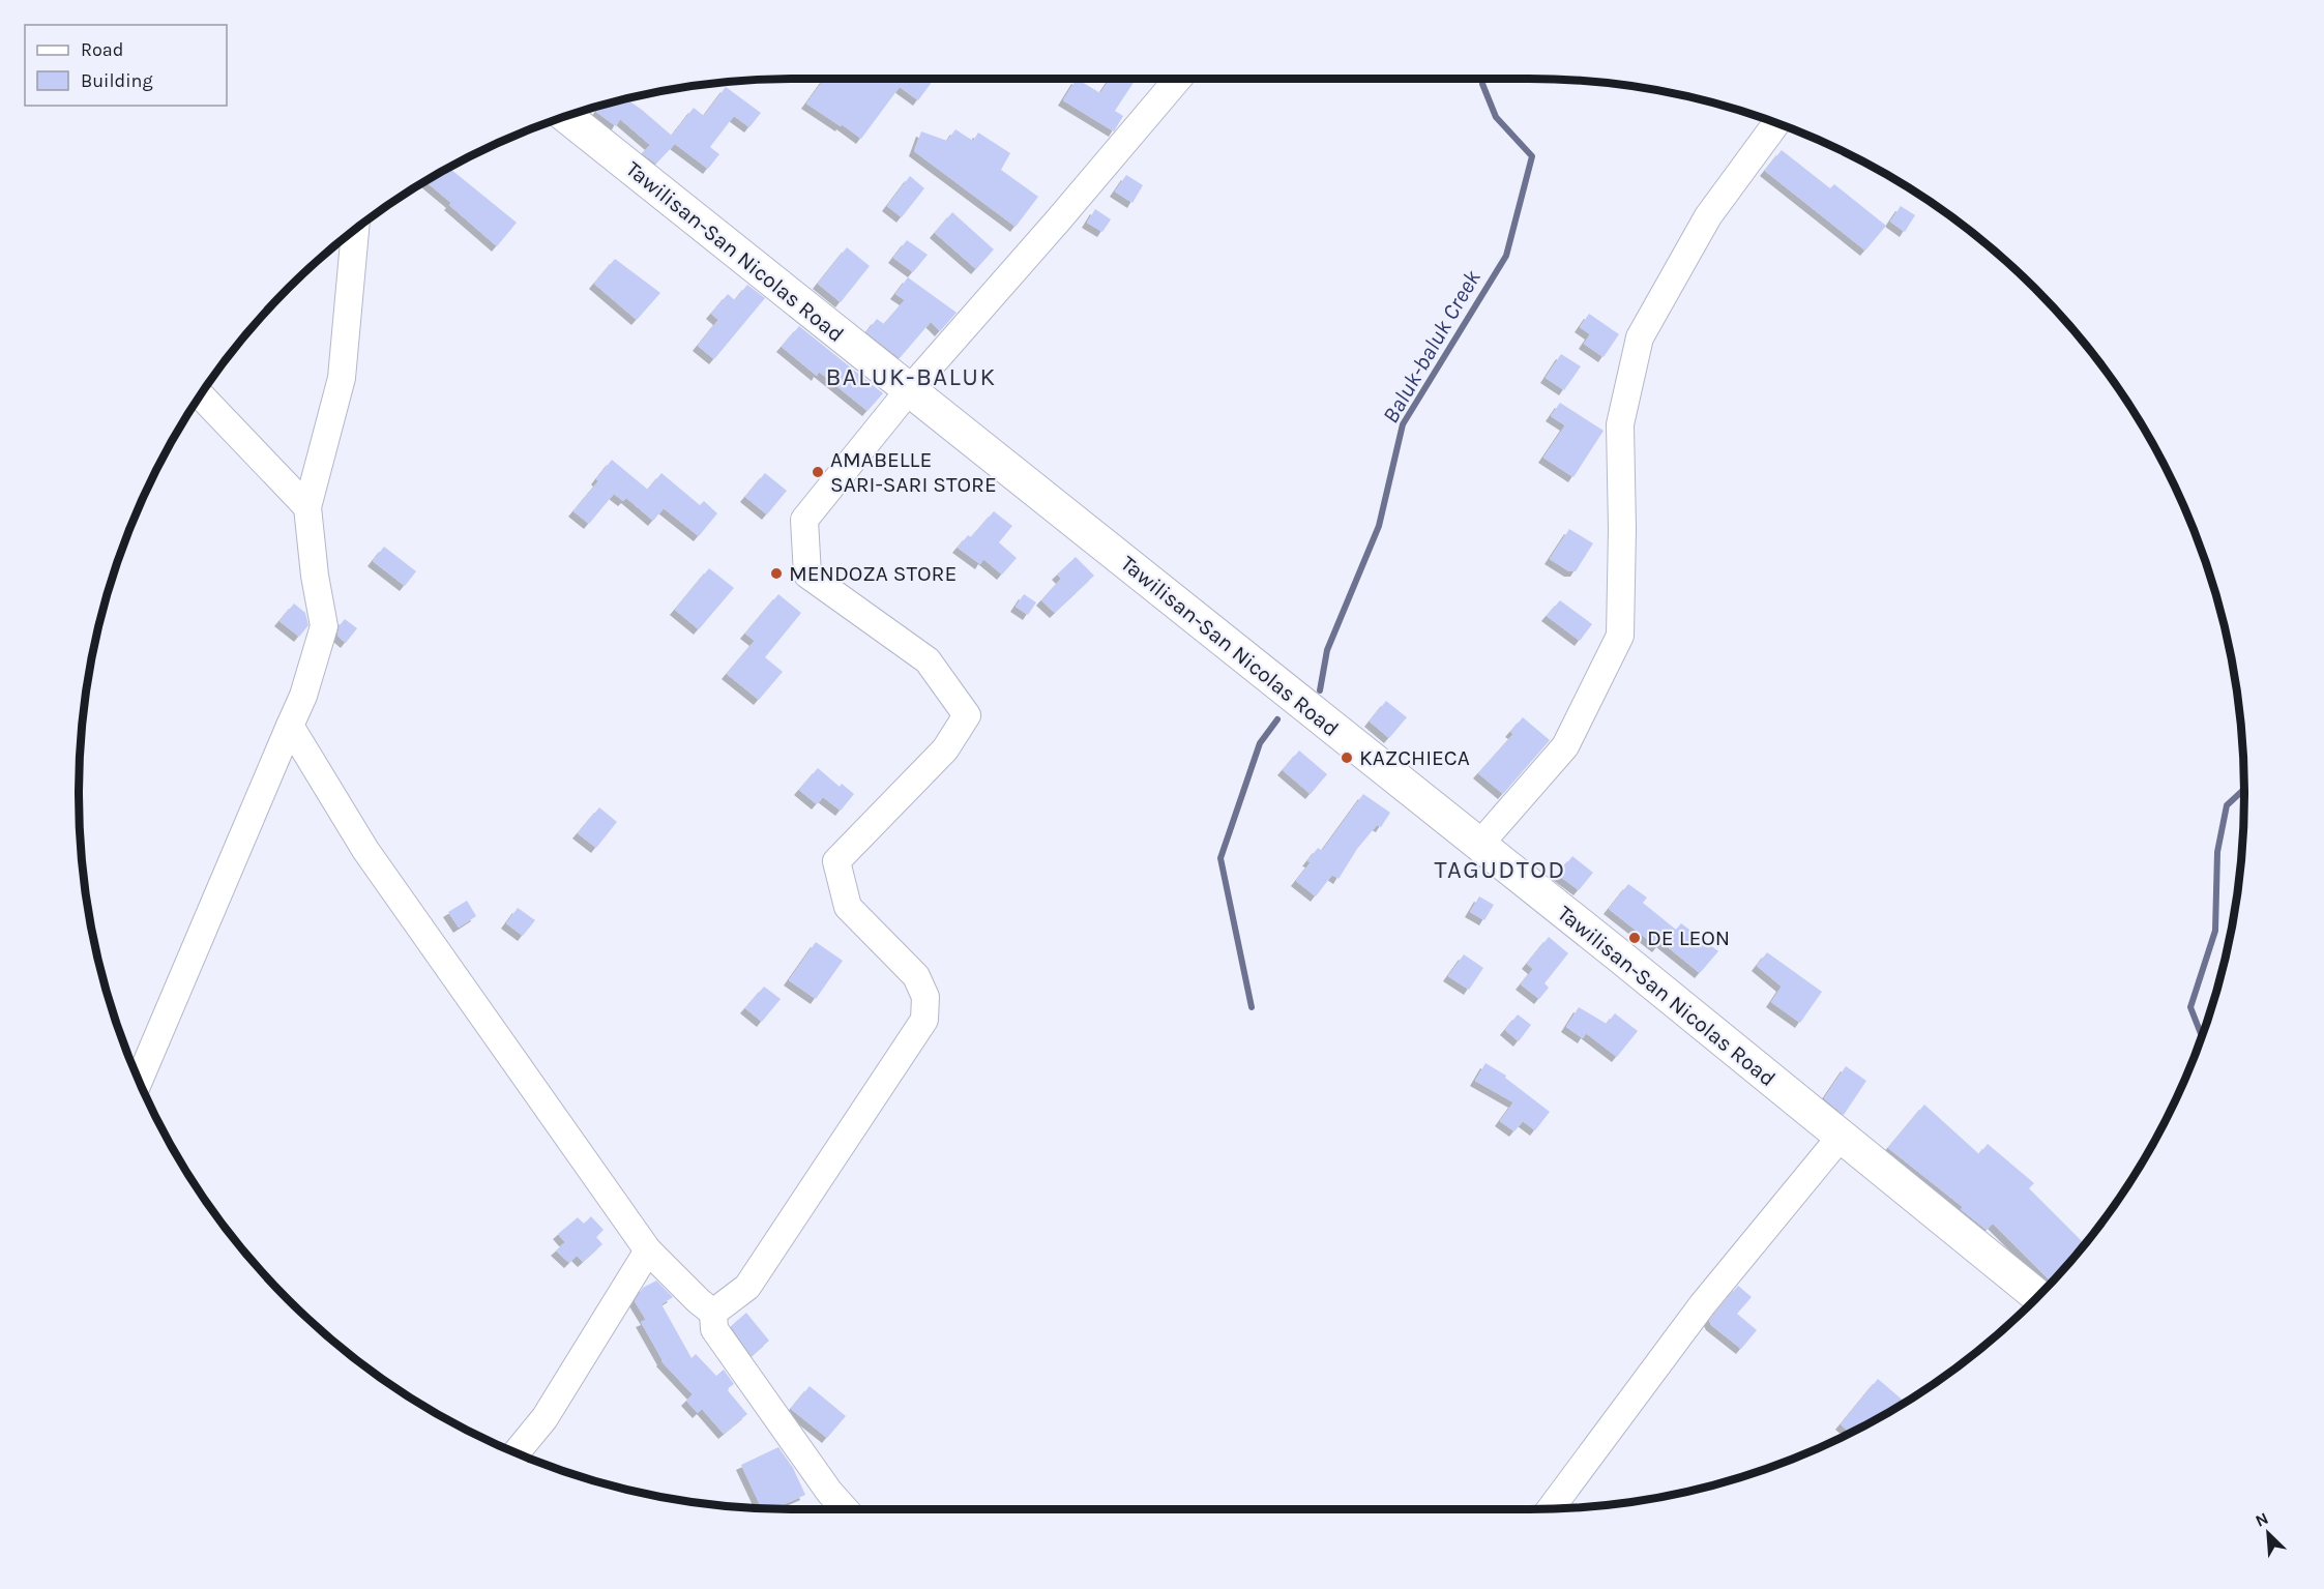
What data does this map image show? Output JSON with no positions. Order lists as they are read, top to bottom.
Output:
{
  "streets": {
    "main road": ["Tawilisan-San Nicolas Road"]
  },
  "districts": ["BALUK-BALUK", "TAGUDTOD"],
  "water": ["Baluk-baluk Creek"],
  "places": [
    "AMABELLE SARI-SARI STORE",
    "MENDOZA STORE",
    "KAZCHIECA",
    "DE LEON"
  ],
  "legend": ["Road", "Building"],
  "north": "top left"
}
